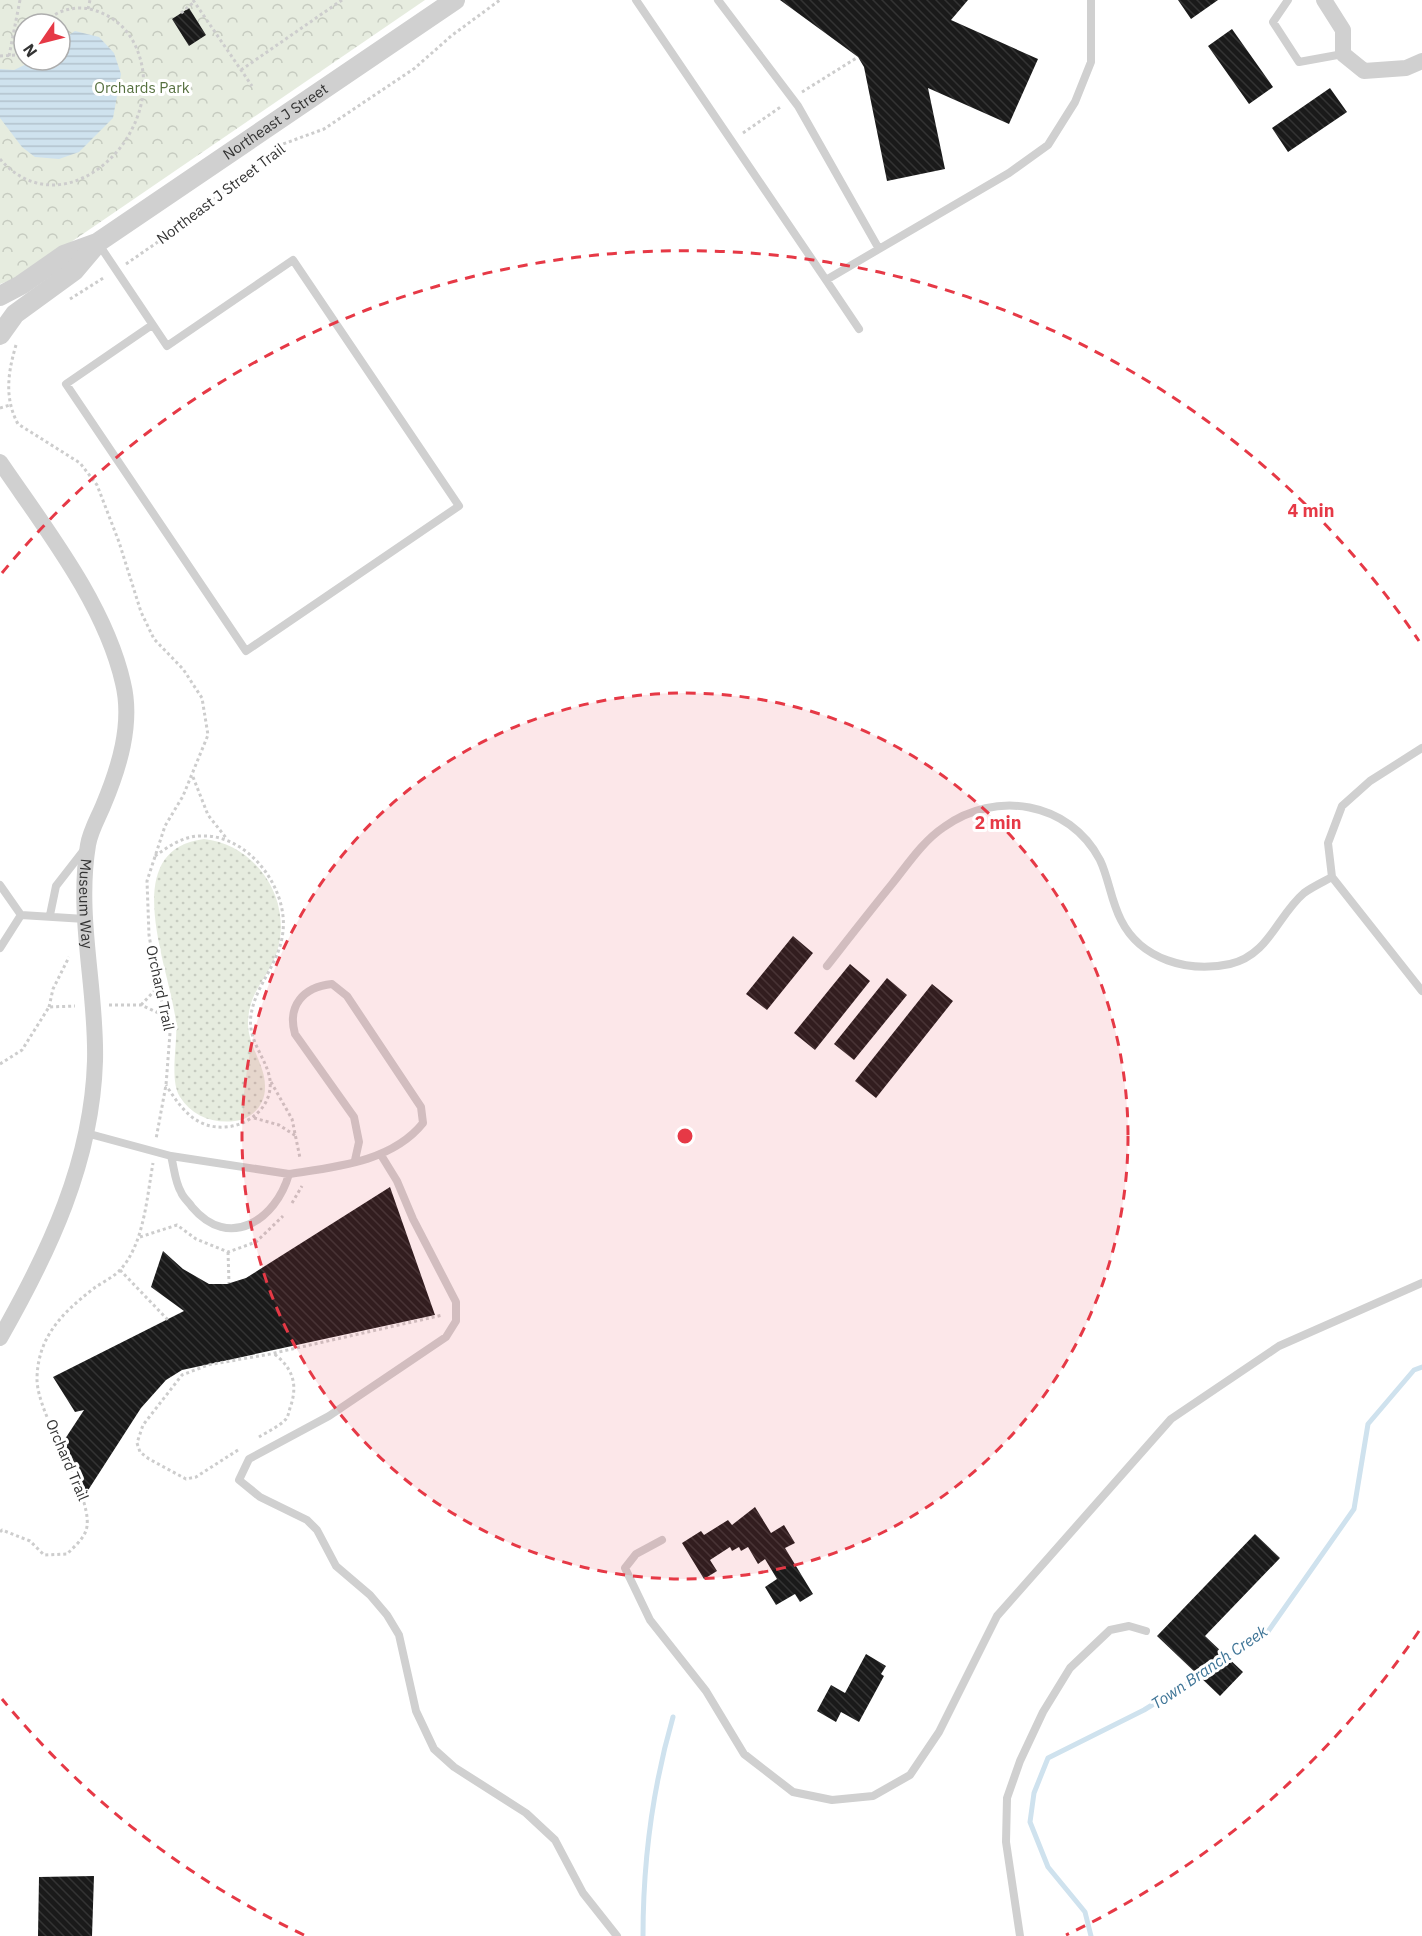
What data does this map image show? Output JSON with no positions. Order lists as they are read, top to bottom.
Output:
{
  "streets": {
    "street": ["Northeast J Street", "Museum Way"],
    "path": ["Northeast J Street Trail", "Orchard Trail"]
  },
  "water": ["Town Branch Creek"],
  "parks": ["Orchards Park"],
  "north": "bottom left",
  "rings": ["4 min", "2 min"]
}
